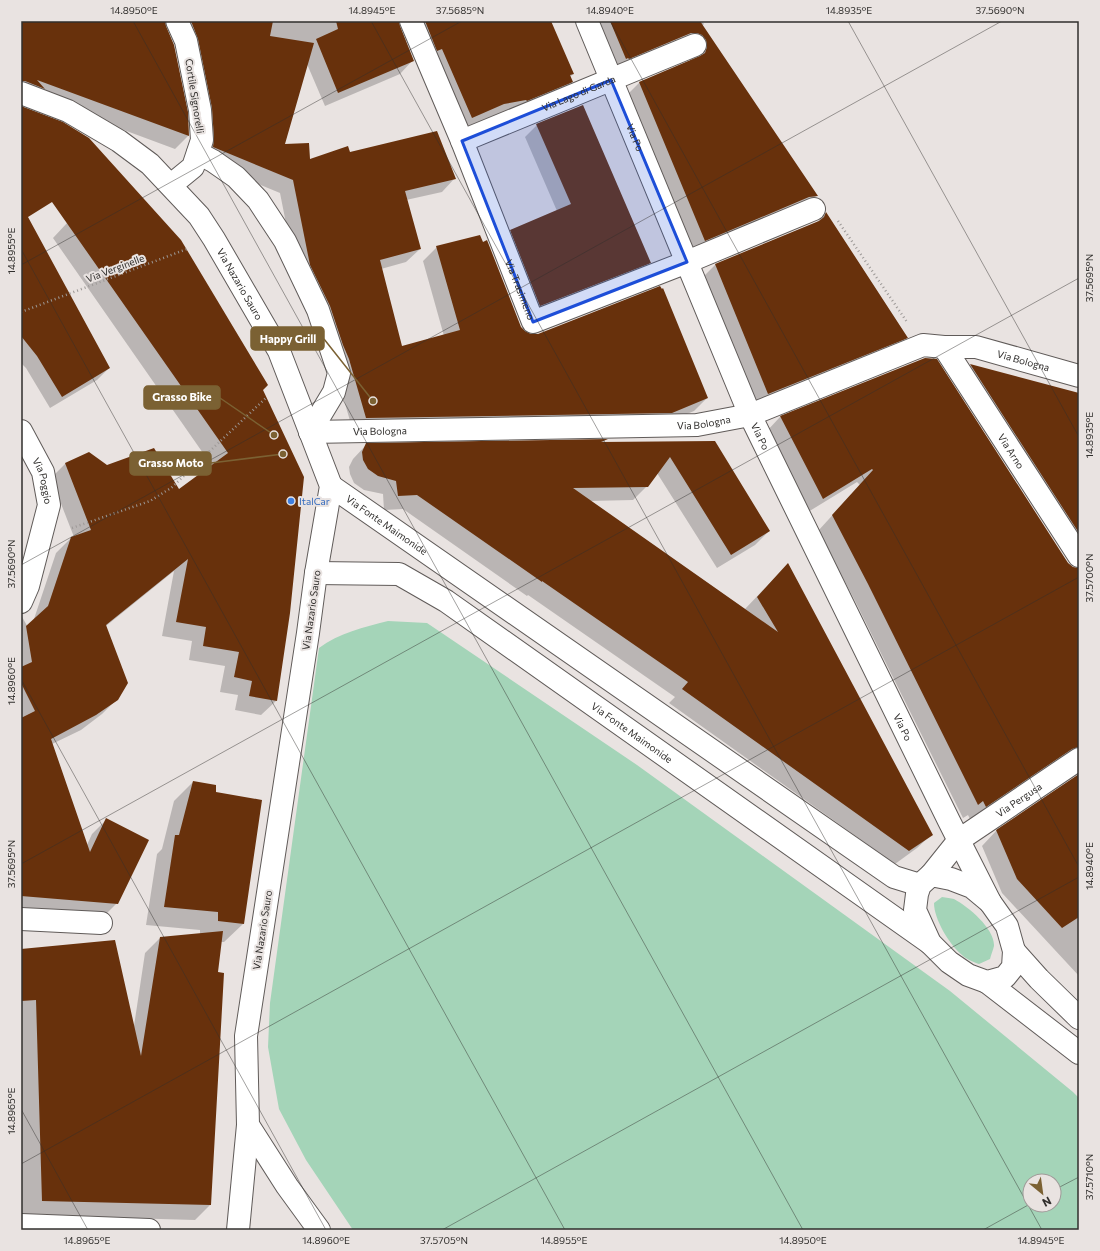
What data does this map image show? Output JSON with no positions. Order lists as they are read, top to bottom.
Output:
{
  "streets": {
    "street": [
      "Via Lago di Garda",
      "Cortile Signorelli",
      "Via Po",
      "Via Nazario Sauro",
      "Via Trasimeno",
      "Via Bologna",
      "Via Arno",
      "Via Poggio",
      "Via Fonte Maimonide",
      "Via Pergusa"
    ],
    "path": ["Via Verginelle"]
  },
  "crossings": [
    ["Via Lago di Garda", "Via Po"],
    ["Via Lago di Garda", "Via Trasimeno"],
    ["Cortile Signorelli", "Via Nazario Sauro"],
    ["Via Po", "Via Trasimeno"],
    ["Via Po", "Via Bologna"],
    ["Via Po", "Via Fonte Maimonide"],
    ["Via Po", "Via Pergusa"],
    ["Via Verginelle", "Via Nazario Sauro"],
    ["Via Nazario Sauro", "Via Bologna"],
    ["Via Nazario Sauro", "Via Fonte Maimonide"],
    ["Via Bologna", "Via Arno"],
    ["Via Fonte Maimonide", "Via Pergusa"]
  ],
  "places": [
    "Happy Grill",
    "Grasso Bike",
    "Grasso Moto",
    "ItalCar"
  ],
  "north": "bottom right",
  "coordinates": [
    "14.8950°E",
    "14.8945°E",
    "37.5685°N",
    "14.8940°E",
    "14.8935°E",
    "37.5690°N",
    "14.8955°E",
    "37.5695°N",
    "37.5700°N",
    "14.8960°E",
    "14.8965°E",
    "37.5710°N",
    "37.5705°N"
  ]
}
